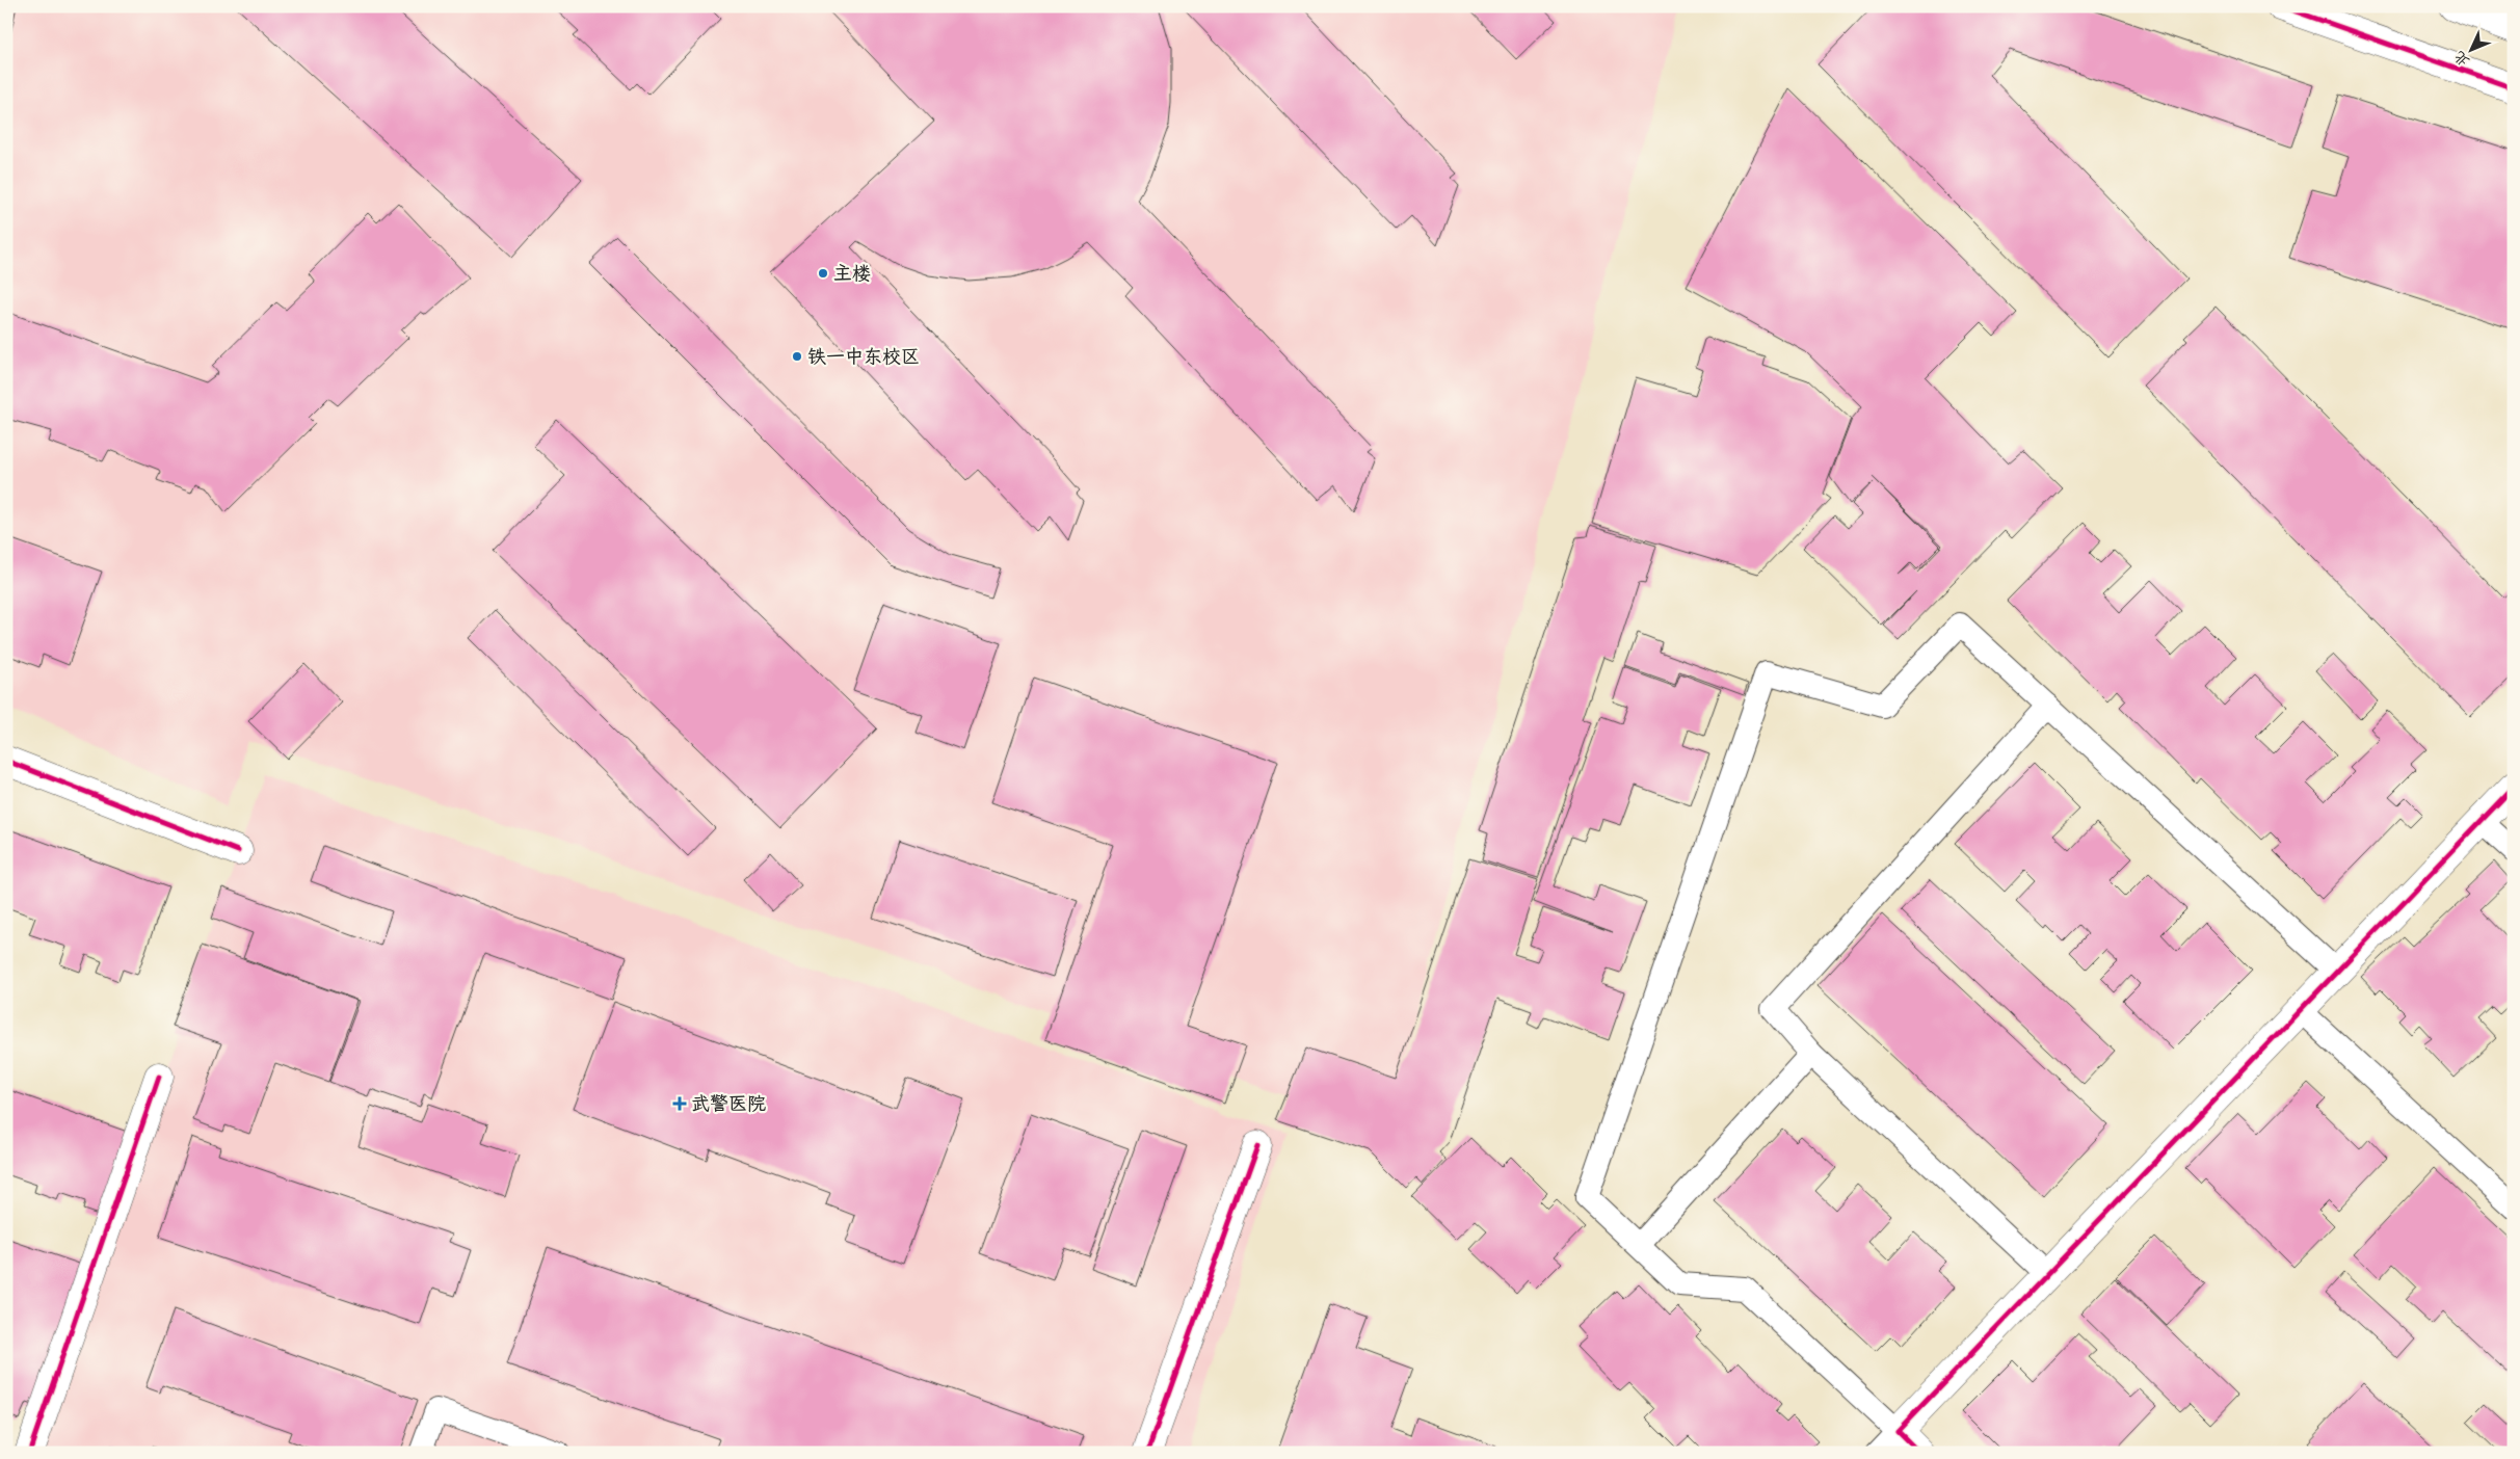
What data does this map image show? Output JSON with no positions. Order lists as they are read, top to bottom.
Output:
{
  "places": {
    "other": ["主楼", "铁一中东校区"],
    "health": ["武警医院"]
  },
  "north": "bottom left"
}
